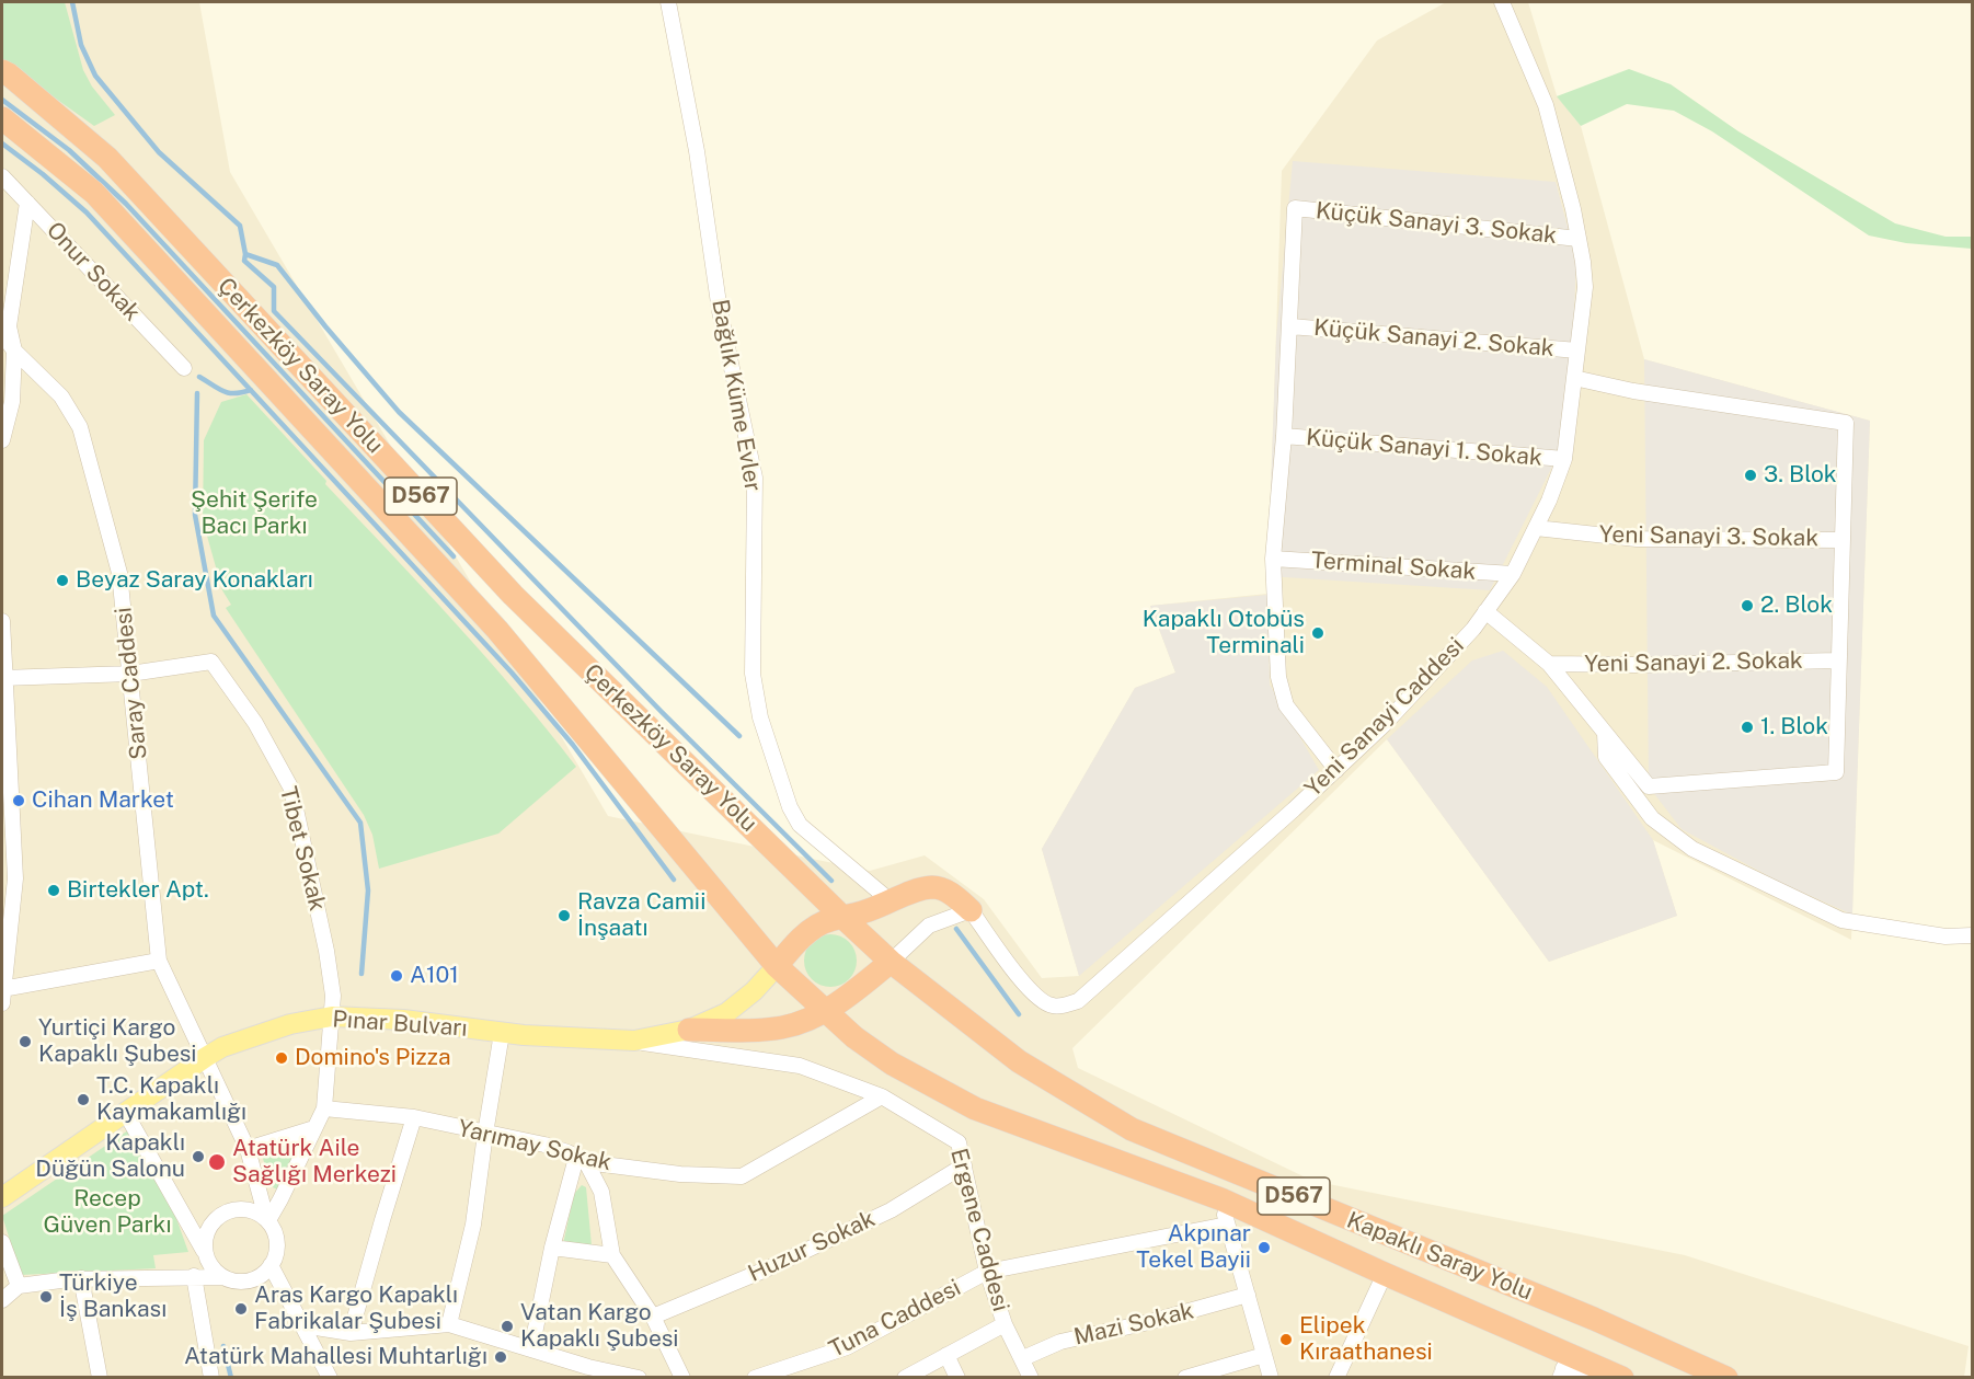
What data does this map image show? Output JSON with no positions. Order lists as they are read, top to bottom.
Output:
{
  "streets": {
    "highway": ["Çerkezköy Saray Yolu", "D567", "Kapaklı Saray Yolu"],
    "main road": ["Pınar Bulvarı"],
    "street": [
      "Küçük Sanayi 3. Sokak",
      "Onur Sokak",
      "Küçük Sanayi 2. Sokak",
      "Bağlık Küme Evler",
      "Küçük Sanayi 1. Sokak",
      "Yeni Sanayi 3. Sokak",
      "Terminal Sokak",
      "Yeni Sanayi 2. Sokak",
      "Saray Caddesi",
      "Yeni Sanayi Caddesi",
      "Tibet Sokak",
      "Yarımay Sokak",
      "Ergene Caddesi",
      "Huzur Sokak",
      "Tuna Caddesi",
      "Mazi Sokak"
    ]
  },
  "crossings": [
    ["Küçük Sanayi 3. Sokak", "Küçük Sanayi 2. Sokak"],
    ["Küçük Sanayi 3. Sokak", "Yeni Sanayi Caddesi"],
    ["Küçük Sanayi 2. Sokak", "Yeni Sanayi Caddesi"],
    ["Çerkezköy Saray Yolu", "D567"],
    ["Çerkezköy Saray Yolu", "Pınar Bulvarı"],
    ["Küçük Sanayi 1. Sokak", "Yeni Sanayi Caddesi"],
    ["D567", "Pınar Bulvarı"],
    ["D567", "Kapaklı Saray Yolu"],
    ["Yeni Sanayi 3. Sokak", "Yeni Sanayi Caddesi"],
    ["Terminal Sokak", "Yeni Sanayi Caddesi"],
    ["Saray Caddesi", "Tibet Sokak"],
    ["Saray Caddesi", "Pınar Bulvarı"],
    ["Tibet Sokak", "Pınar Bulvarı"],
    ["Tibet Sokak", "Yarımay Sokak"],
    ["Pınar Bulvarı", "Ergene Caddesi"],
    ["Yarımay Sokak", "Ergene Caddesi"],
    ["Ergene Caddesi", "Huzur Sokak"],
    ["Ergene Caddesi", "Tuna Caddesi"],
    ["Ergene Caddesi", "Mazi Sokak"]
  ],
  "parks": ["Şehit Şerife Bacı Parkı", "Recep Güven Parkı"],
  "places": [
    "3. Blok",
    "Beyaz Saray Konakları",
    "2. Blok",
    "Kapaklı Otobüs Terminali",
    "1. Blok",
    "Cihan Market",
    "Birtekler Apt.",
    "Ravza Camii İnşaatı",
    "A101",
    "Yurtiçi Kargo Kapaklı Şubesi",
    "Domino's Pizza",
    "T.C. Kapaklı Kaymakamlığı",
    "Kapaklı Düğün Salonu",
    "Atatürk Aile Sağlığı Merkezi",
    "Akpınar Tekel Bayii",
    "Türkiye İş Bankası",
    "Aras Kargo Kapaklı Fabrikalar Şubesi",
    "Vatan Kargo Kapaklı Şubesi",
    "Elipek Kıraathanesi",
    "Atatürk Mahallesi Muhtarlığı"
  ]
}
